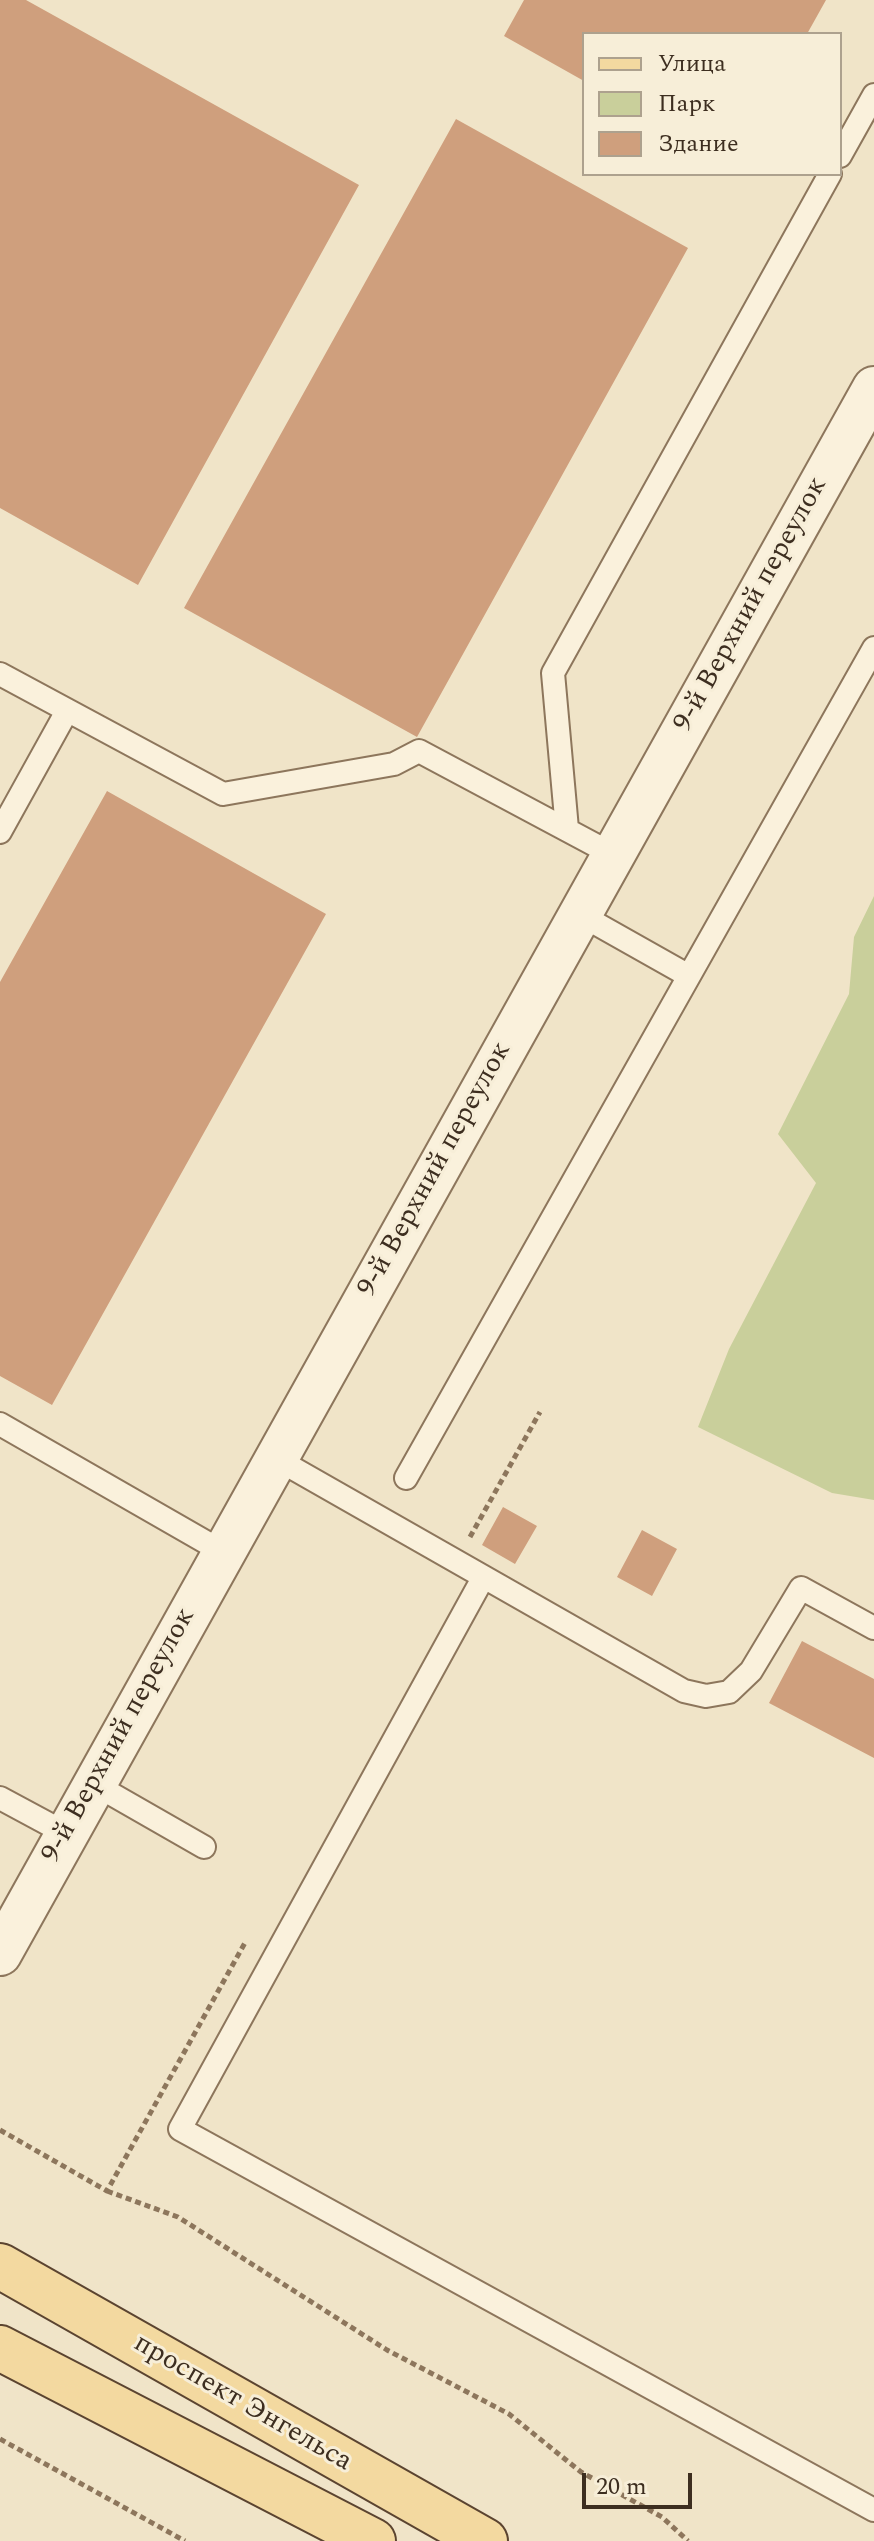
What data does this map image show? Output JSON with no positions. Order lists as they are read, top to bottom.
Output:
{
  "streets": {
    "main road": ["проспект Энгельса"],
    "street": ["9-й Верхний переулок"]
  },
  "legend": ["Улица", "Парк", "Здание"],
  "scale_bar": "20 m"
}
